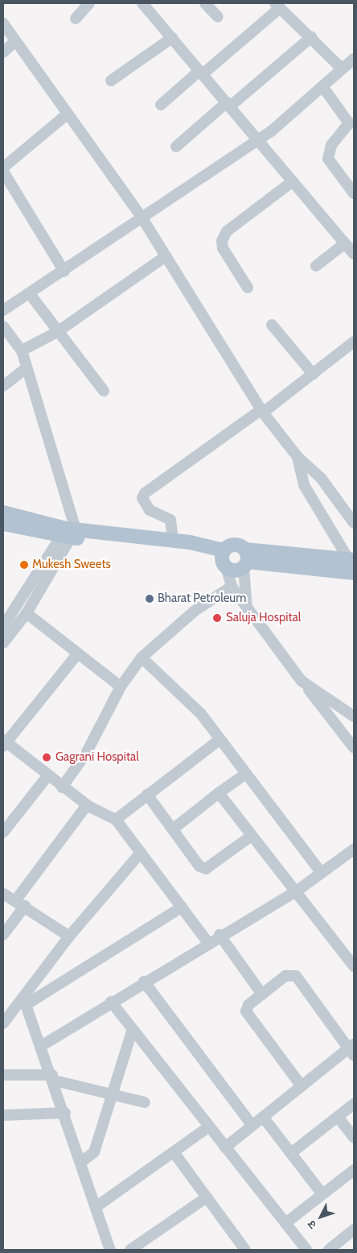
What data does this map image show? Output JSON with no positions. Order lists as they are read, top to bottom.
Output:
{
  "places": [
    "Mukesh Sweets",
    "Bharat Petroleum",
    "Saluja Hospital",
    "Gagrani Hospital"
  ],
  "north": "bottom left"
}
